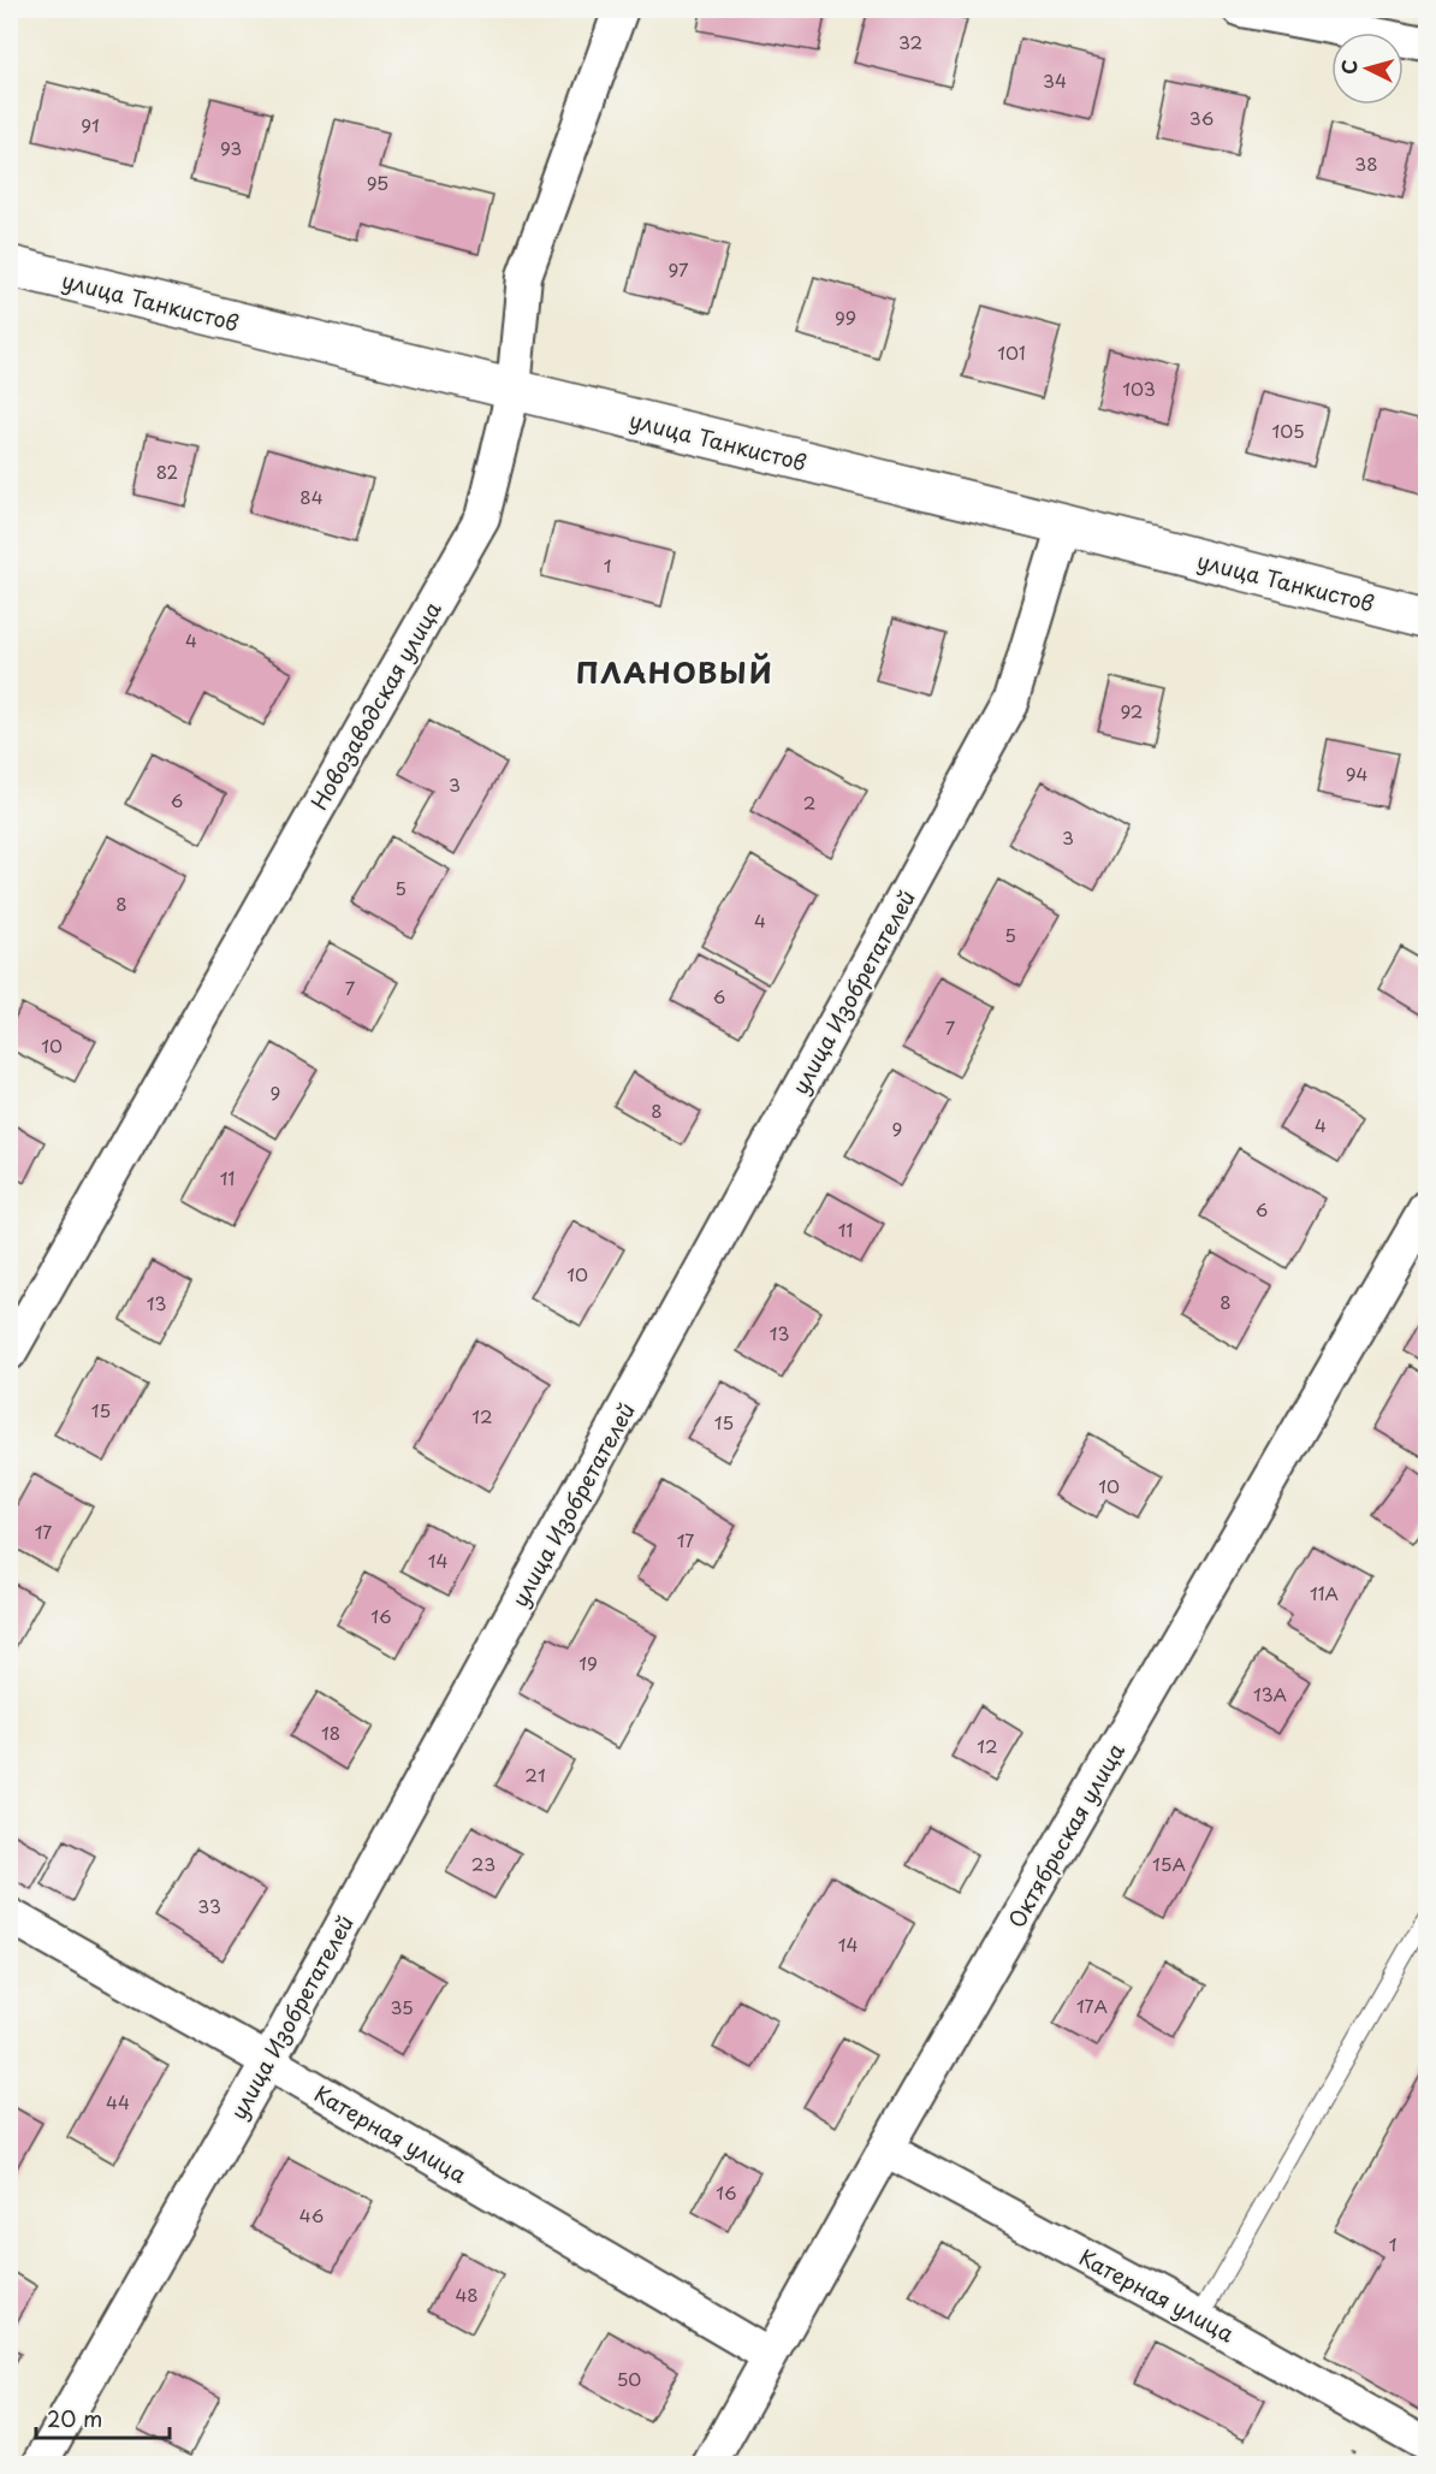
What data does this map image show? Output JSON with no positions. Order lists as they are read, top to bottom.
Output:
{
  "streets": {
    "street": [
      "улица Танкистов",
      "Новозаводская улица",
      "улица Изобретателей",
      "Октябрьская улица",
      "Катерная улица"
    ]
  },
  "crossings": [
    ["улица Танкистов", "Новозаводская улица"],
    ["улица Танкистов", "улица Изобретателей"],
    ["улица Изобретателей", "Катерная улица"],
    ["Октябрьская улица", "Катерная улица"]
  ],
  "districts": ["ПЛАНОВЫЙ"],
  "house_numbers": [
    "32",
    "34",
    "36",
    "91",
    "93",
    "38",
    "95",
    "97",
    "99",
    "101",
    "103",
    "105",
    "82",
    "84",
    "1",
    "4",
    "92",
    "94",
    "3",
    "6",
    "2",
    "3",
    "5",
    "8",
    "4",
    "5",
    "7",
    "6",
    "7",
    "10",
    "9",
    "8",
    "4",
    "9",
    "11",
    "6",
    "11",
    "10",
    "8",
    "13",
    "13",
    "15",
    "12",
    "15",
    "10",
    "17",
    "17",
    "14",
    "11А",
    "16",
    "19",
    "13А",
    "18",
    "12",
    "21",
    "23",
    "15А",
    "33",
    "14",
    "17А",
    "35",
    "44",
    "16",
    "46",
    "1",
    "48",
    "50"
  ],
  "scale_bar": "20 m",
  "north": "left"
}
